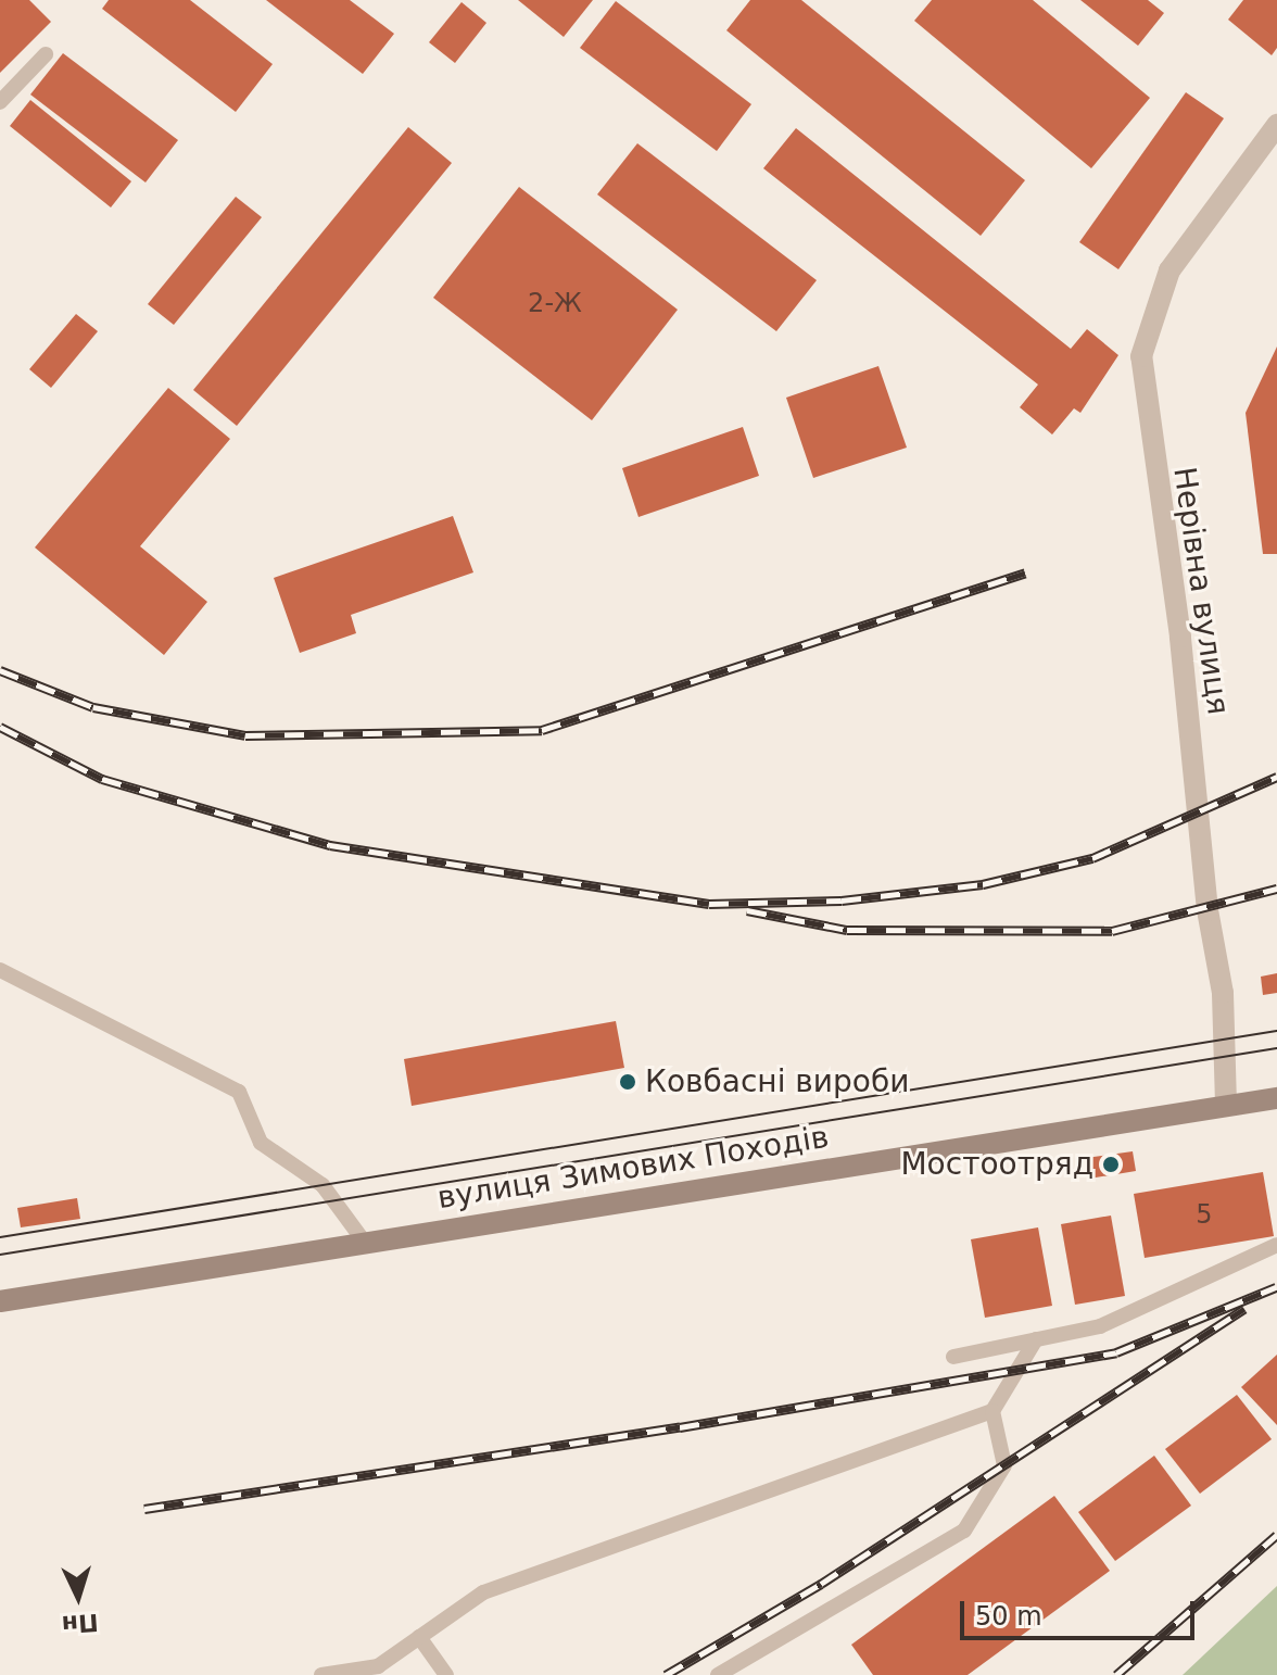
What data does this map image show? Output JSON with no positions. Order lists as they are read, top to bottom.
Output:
{
  "streets": {
    "main road": ["вулиця Зимових Походів"],
    "street": ["Нерівна вулиця"]
  },
  "crossings": [
    ["Нерівна вулиця", "вулиця Зимових Походів"]
  ],
  "places": ["Ковбасні вироби", "Мостоотряд"],
  "house_numbers": ["2-Ж", "5"],
  "scale_bar": "50 m",
  "north": "bottom"
}
